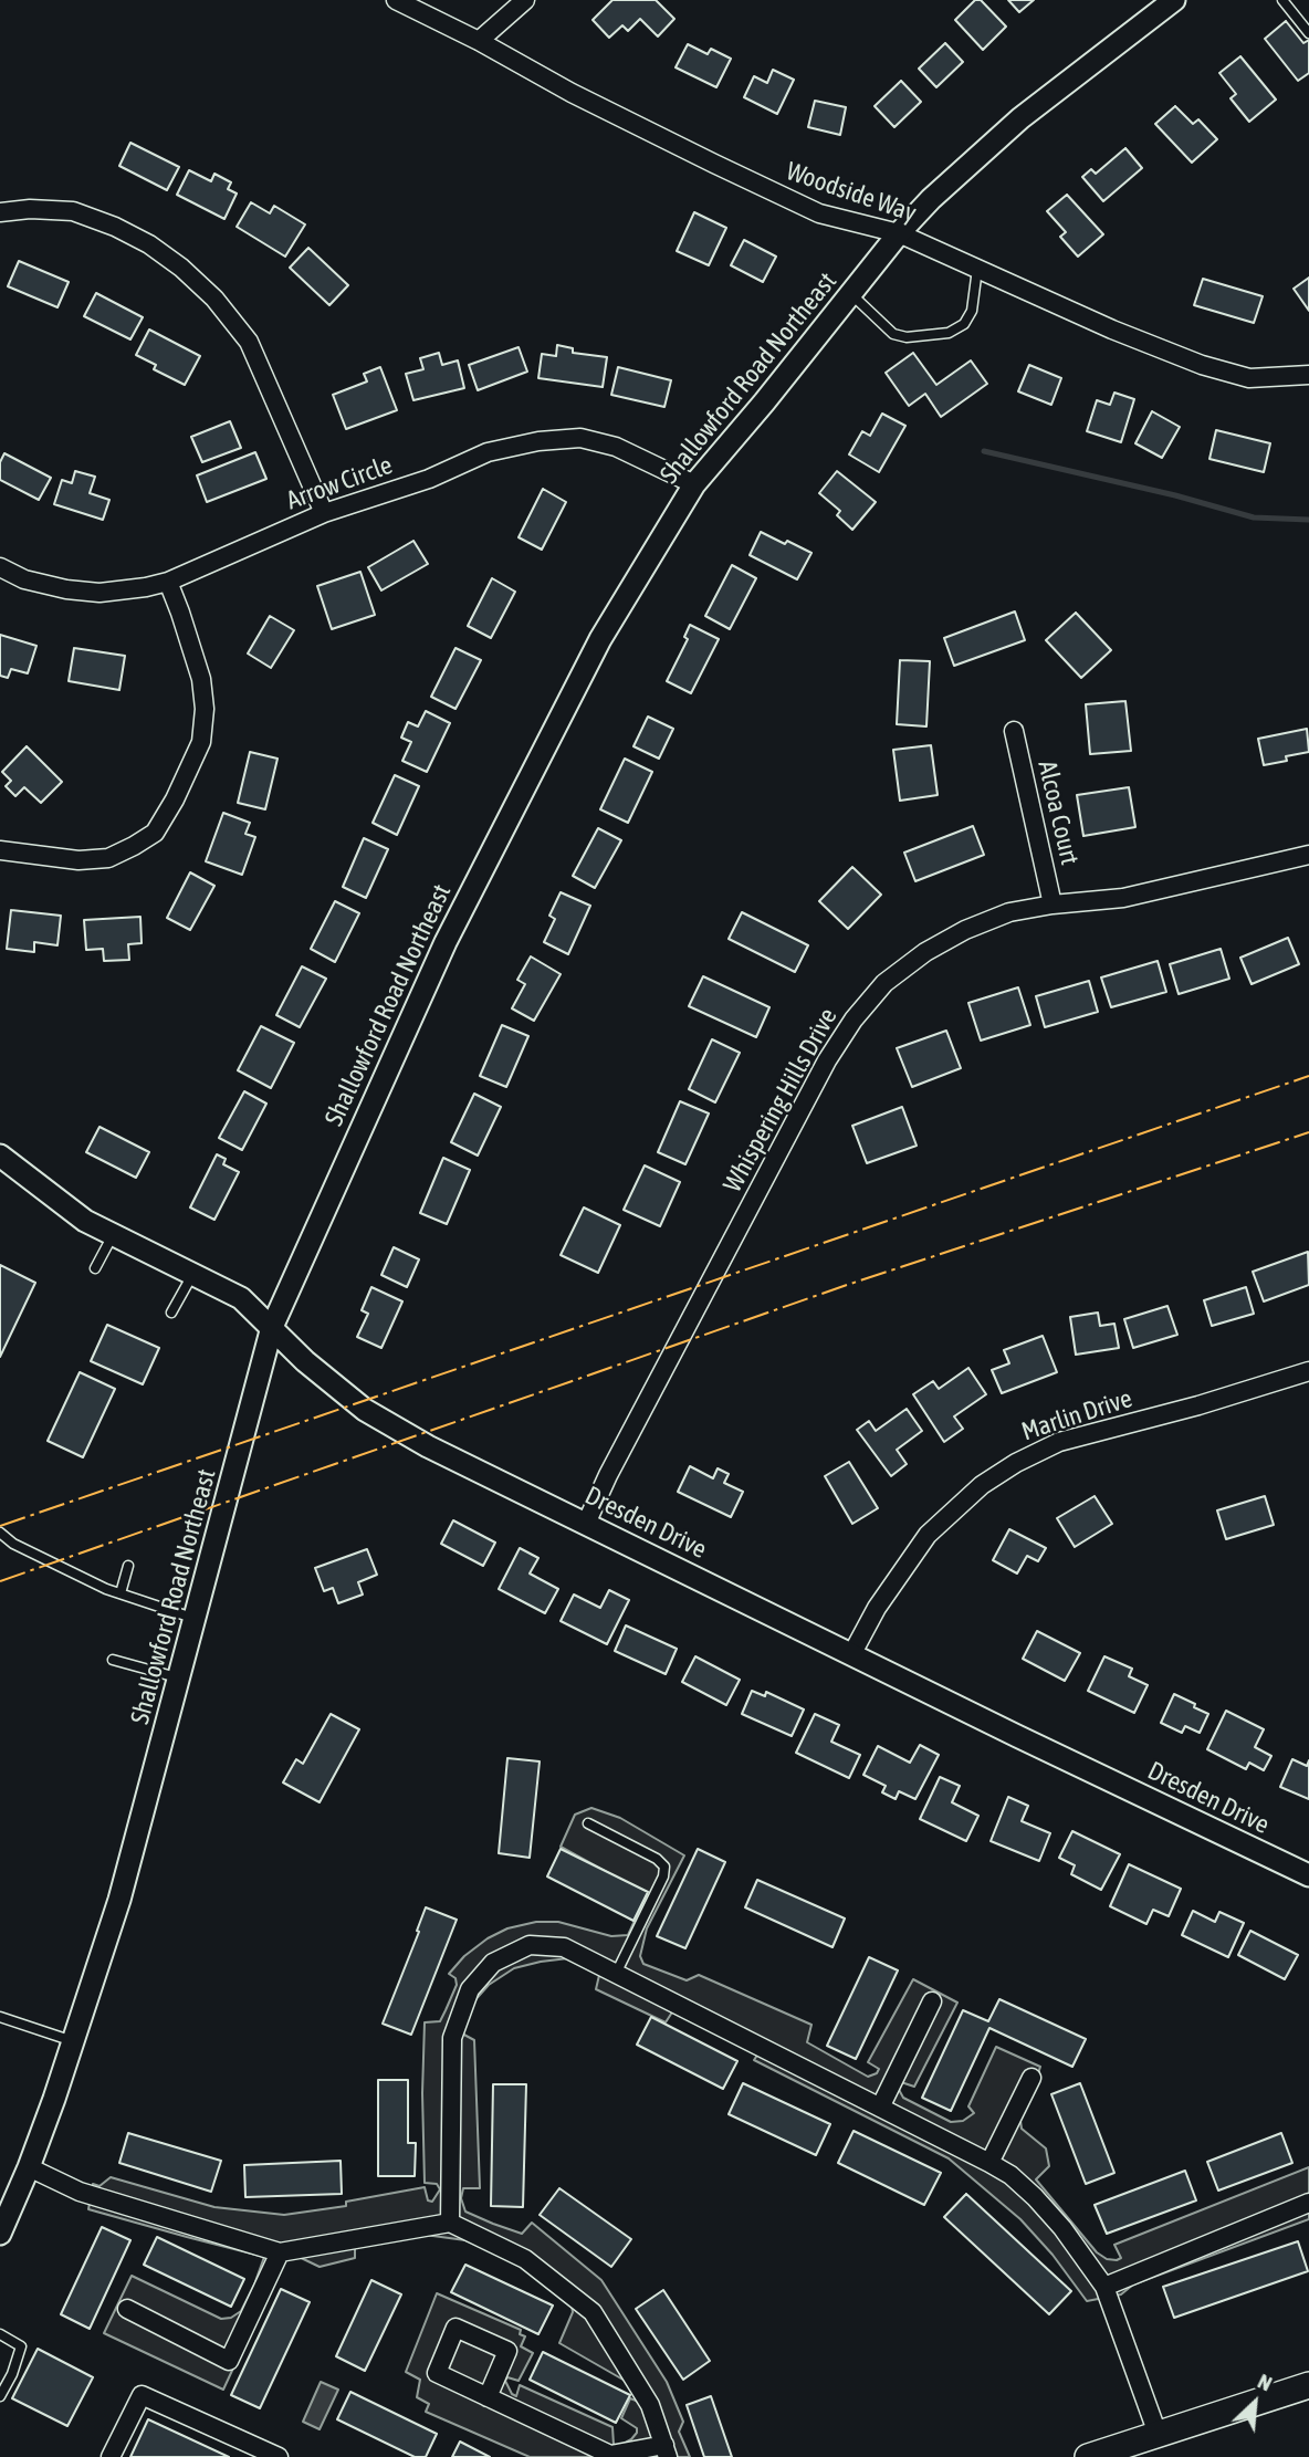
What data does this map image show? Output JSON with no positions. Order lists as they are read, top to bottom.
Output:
{
  "streets": {
    "street": [
      "Woodside Way",
      "Shallowford Road Northeast",
      "Arrow Circle",
      "Alcoa Court",
      "Whispering Hills Drive",
      "Marlin Drive",
      "Dresden Drive"
    ]
  },
  "crossings": [
    ["Woodside Way", "Shallowford Road Northeast"],
    ["Shallowford Road Northeast", "Arrow Circle"],
    ["Shallowford Road Northeast", "Dresden Drive"],
    ["Alcoa Court", "Whispering Hills Drive"],
    ["Whispering Hills Drive", "Dresden Drive"],
    ["Marlin Drive", "Dresden Drive"]
  ],
  "north": "top right"
}
